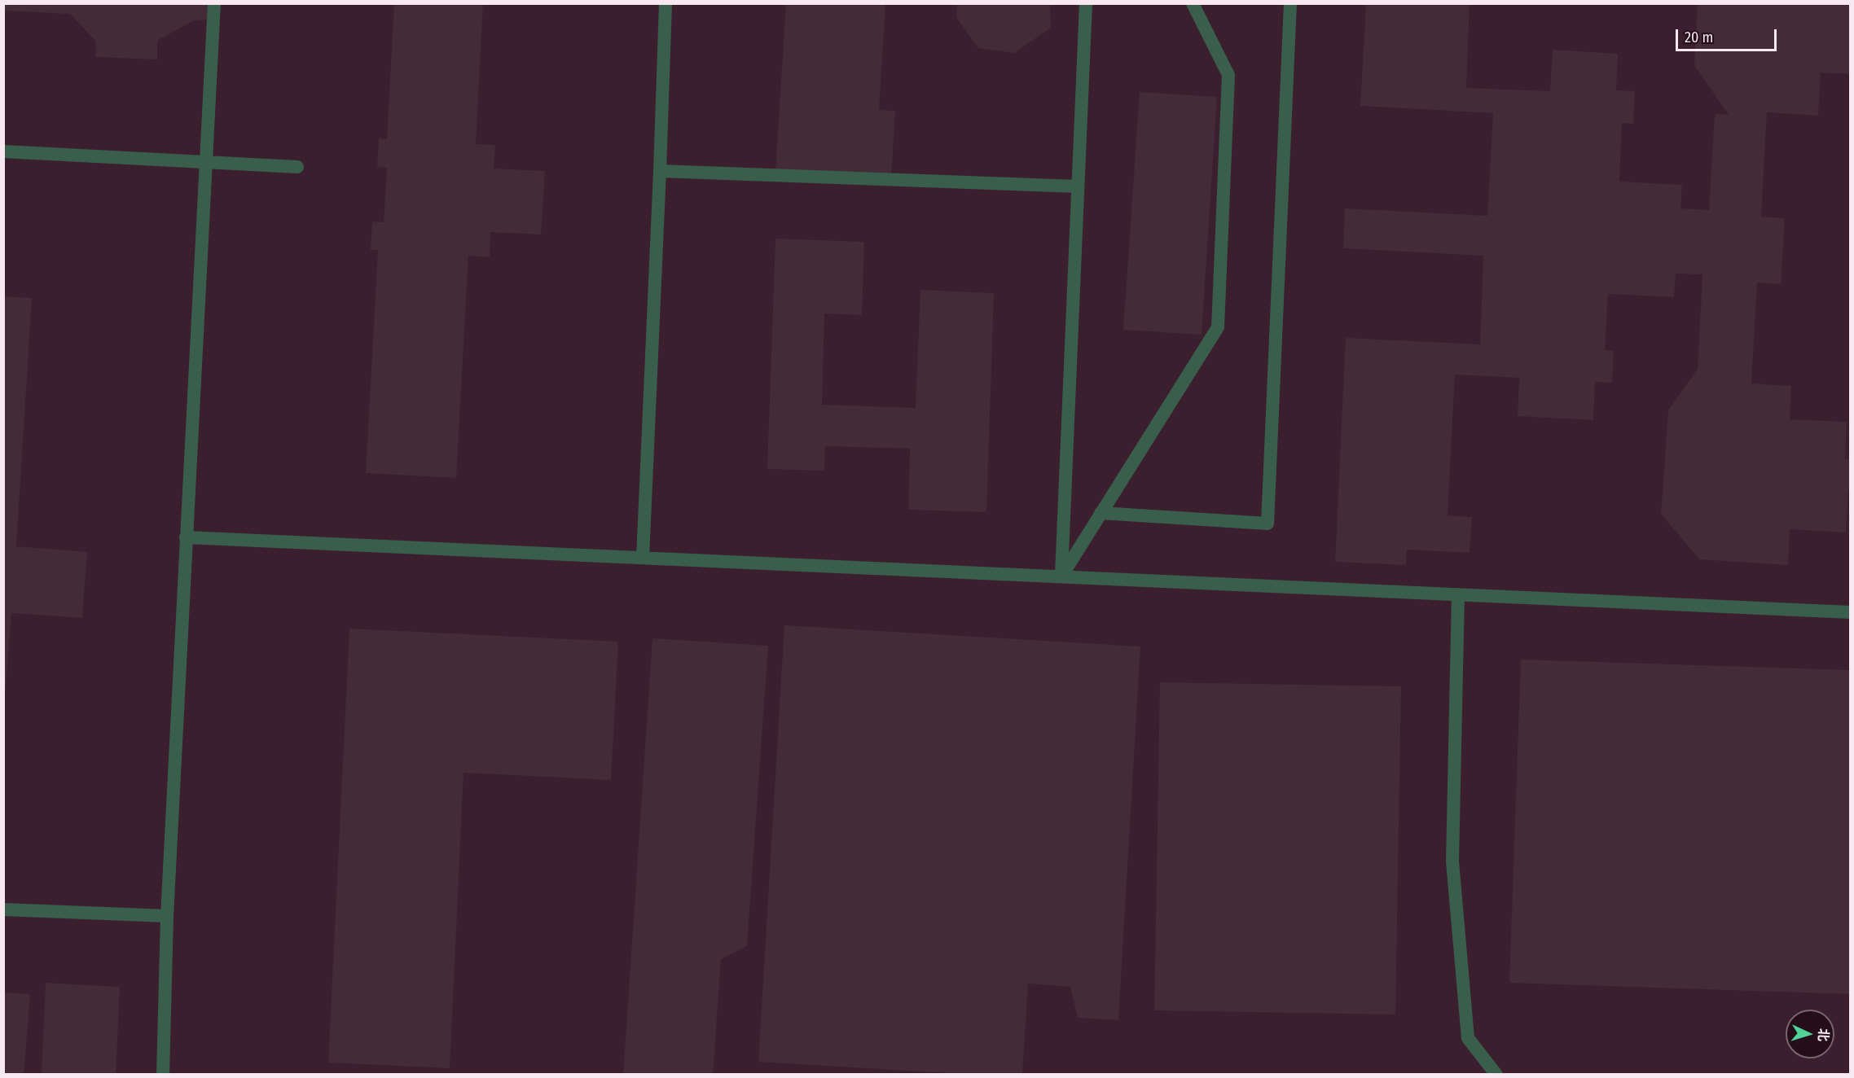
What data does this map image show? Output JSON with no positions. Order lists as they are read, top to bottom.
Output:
{
  "scale_bar": "20 m",
  "north": "right"
}
